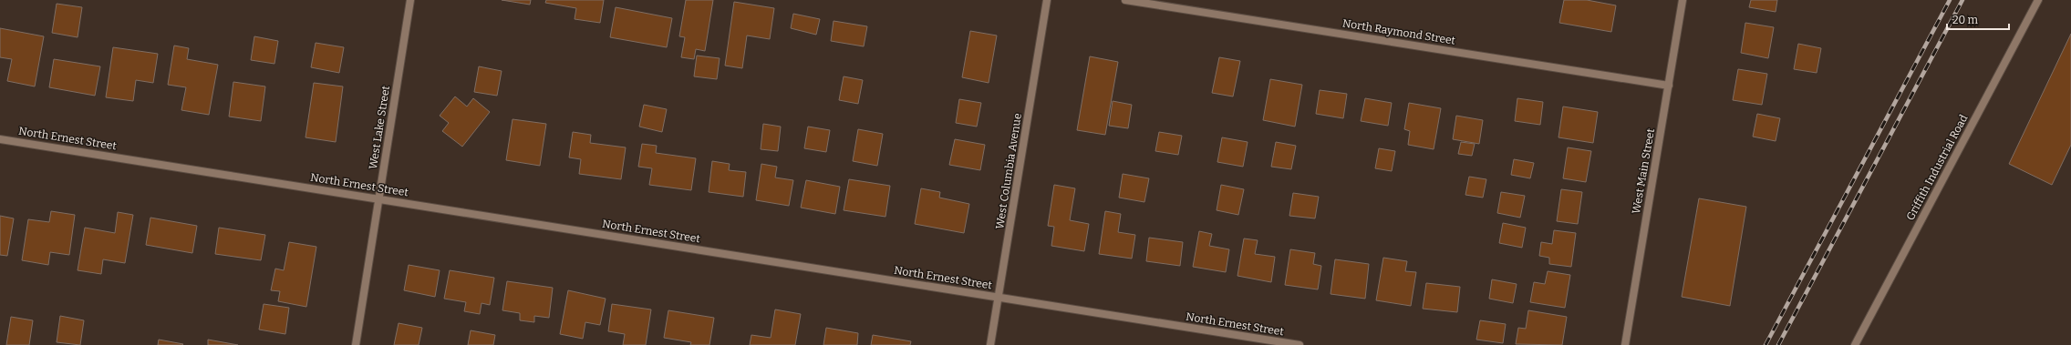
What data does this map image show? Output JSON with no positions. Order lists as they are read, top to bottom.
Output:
{
  "streets": {
    "street": [
      "North Raymond Street",
      "West Lake Street",
      "North Ernest Street",
      "Griffith Industrial Road",
      "West Columbia Avenue",
      "West Main Street"
    ]
  },
  "crossings": [
    ["North Raymond Street", "West Main Street"],
    ["West Lake Street", "North Ernest Street"],
    ["North Ernest Street", "West Columbia Avenue"]
  ],
  "scale_bar": "20 m"
}
